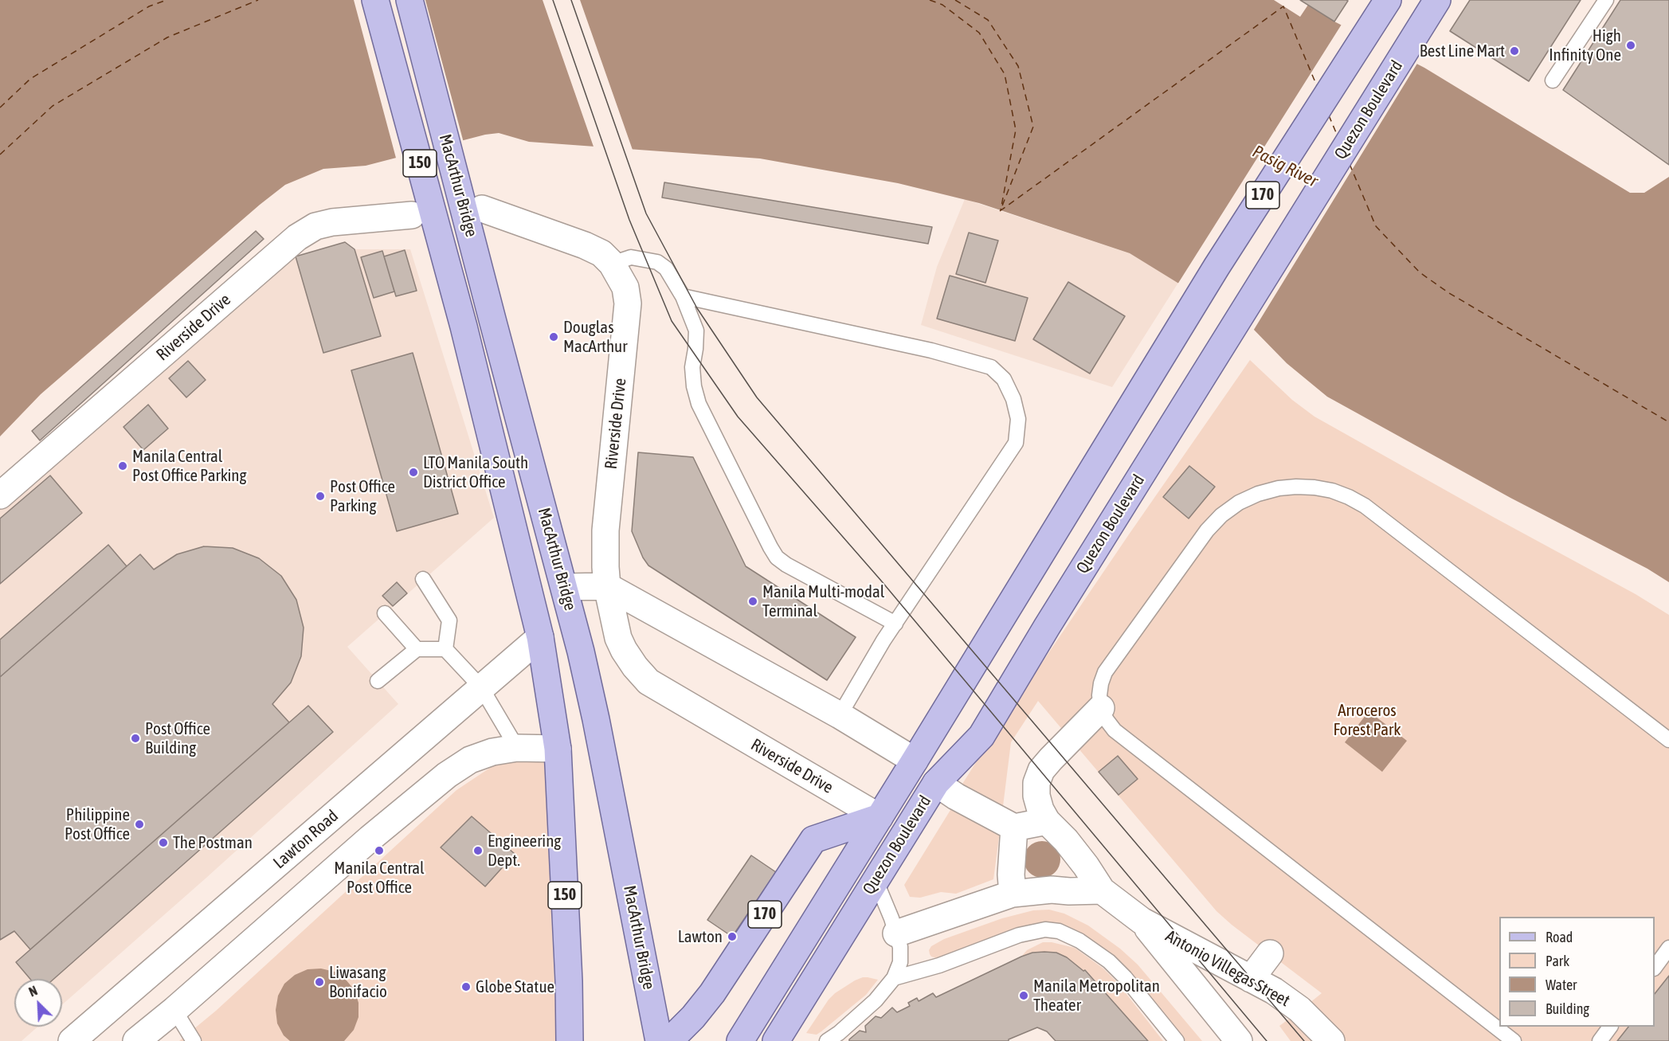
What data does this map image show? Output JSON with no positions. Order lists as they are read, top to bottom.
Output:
{
  "streets": {
    "main road": [
      "Quezon Boulevard",
      "150",
      "MacArthur Bridge",
      "170"
    ],
    "street": ["Riverside Drive", "Lawton Road", "Antonio Villegas Street"]
  },
  "crossings": [
    ["Quezon Boulevard", "Riverside Drive"],
    ["MacArthur Bridge", "Lawton Road"]
  ],
  "water": ["Pasig River"],
  "parks": ["Arroceros Forest Park"],
  "places": [
    "High Infinity One",
    "Best Line Mart",
    "Douglas MacArthur",
    "Manila Central Post Office Parking",
    "LTO Manila South District Office",
    "Post Office Parking",
    "Manila Multi-modal Terminal",
    "Post Office Building",
    "Philippine Post Office",
    "The Postman",
    "Manila Central Post Office",
    "Engineering Dept.",
    "Lawton",
    "Liwasang Bonifacio",
    "Globe Statue",
    "Manila Metropolitan Theater"
  ],
  "legend": [
    "Road",
    "Park",
    "Water",
    "Building"
  ],
  "north": "top left"
}
